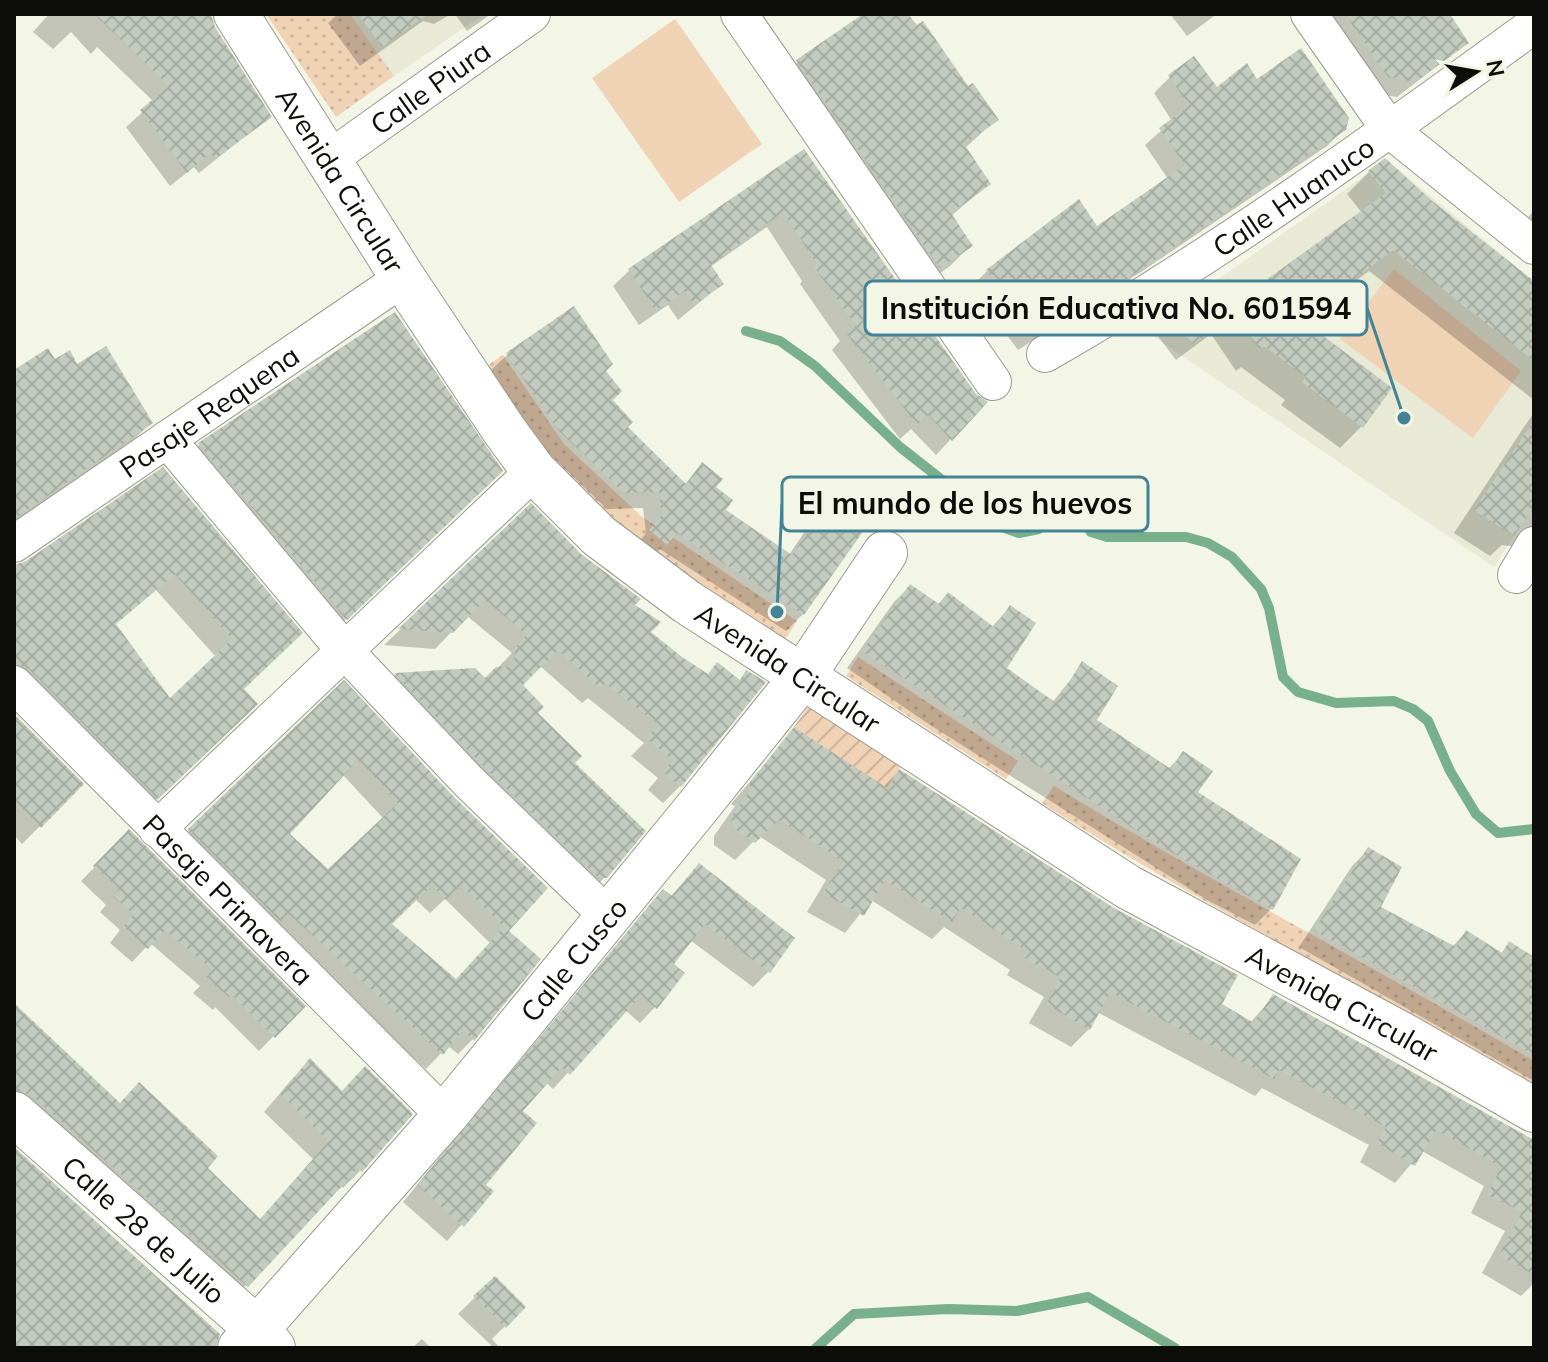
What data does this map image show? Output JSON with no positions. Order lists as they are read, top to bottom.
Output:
{
  "streets": {
    "street": [
      "Calle Piura",
      "Avenida Circular",
      "Calle Huanuco",
      "Pasaje Requena",
      "Pasaje Primavera",
      "Calle Cusco",
      "Calle 28 de Julio"
    ]
  },
  "crossings": [
    ["Calle Piura", "Avenida Circular"],
    ["Avenida Circular", "Pasaje Requena"],
    ["Avenida Circular", "Calle Cusco"],
    ["Pasaje Primavera", "Calle Cusco"],
    ["Calle Cusco", "Calle 28 de Julio"]
  ],
  "places": ["Institución Educativa No. 601594", "El mundo de los huevos"],
  "north": "right"
}
